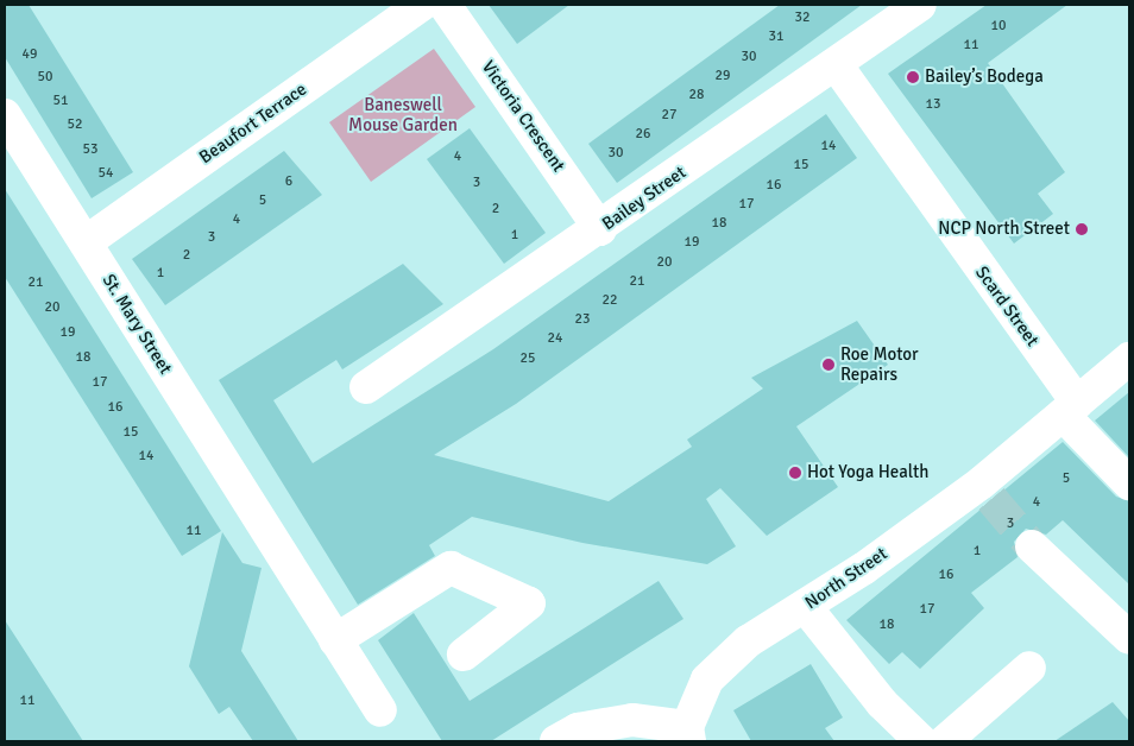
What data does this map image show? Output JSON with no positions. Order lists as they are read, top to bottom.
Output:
{
  "streets": {
    "street": [
      "Victoria Crescent",
      "Beaufort Terrace",
      "Bailey Street",
      "Scard Street",
      "St. Mary Street",
      "North Street"
    ]
  },
  "crossings": [
    ["Victoria Crescent", "Bailey Street"],
    ["Beaufort Terrace", "St. Mary Street"],
    ["Bailey Street", "Scard Street"],
    ["Scard Street", "North Street"]
  ],
  "parks": ["Baneswell Mouse Garden"],
  "places": [
    "Bailey’s Bodega",
    "NCP North Street",
    "Roe Motor Repairs",
    "Hot Yoga Health"
  ],
  "house_numbers": [
    "32",
    "10",
    "31",
    "11",
    "49",
    "30",
    "29",
    "50",
    "28",
    "51",
    "13",
    "27",
    "52",
    "26",
    "14",
    "53",
    "30",
    "4",
    "15",
    "54",
    "6",
    "3",
    "16",
    "5",
    "17",
    "2",
    "4",
    "18",
    "1",
    "3",
    "19",
    "2",
    "20",
    "1",
    "21",
    "21",
    "22",
    "20",
    "23",
    "19",
    "24",
    "18",
    "25",
    "17",
    "16",
    "15",
    "14",
    "5",
    "4",
    "3",
    "11",
    "1",
    "16",
    "17",
    "18",
    "11"
  ]
}
